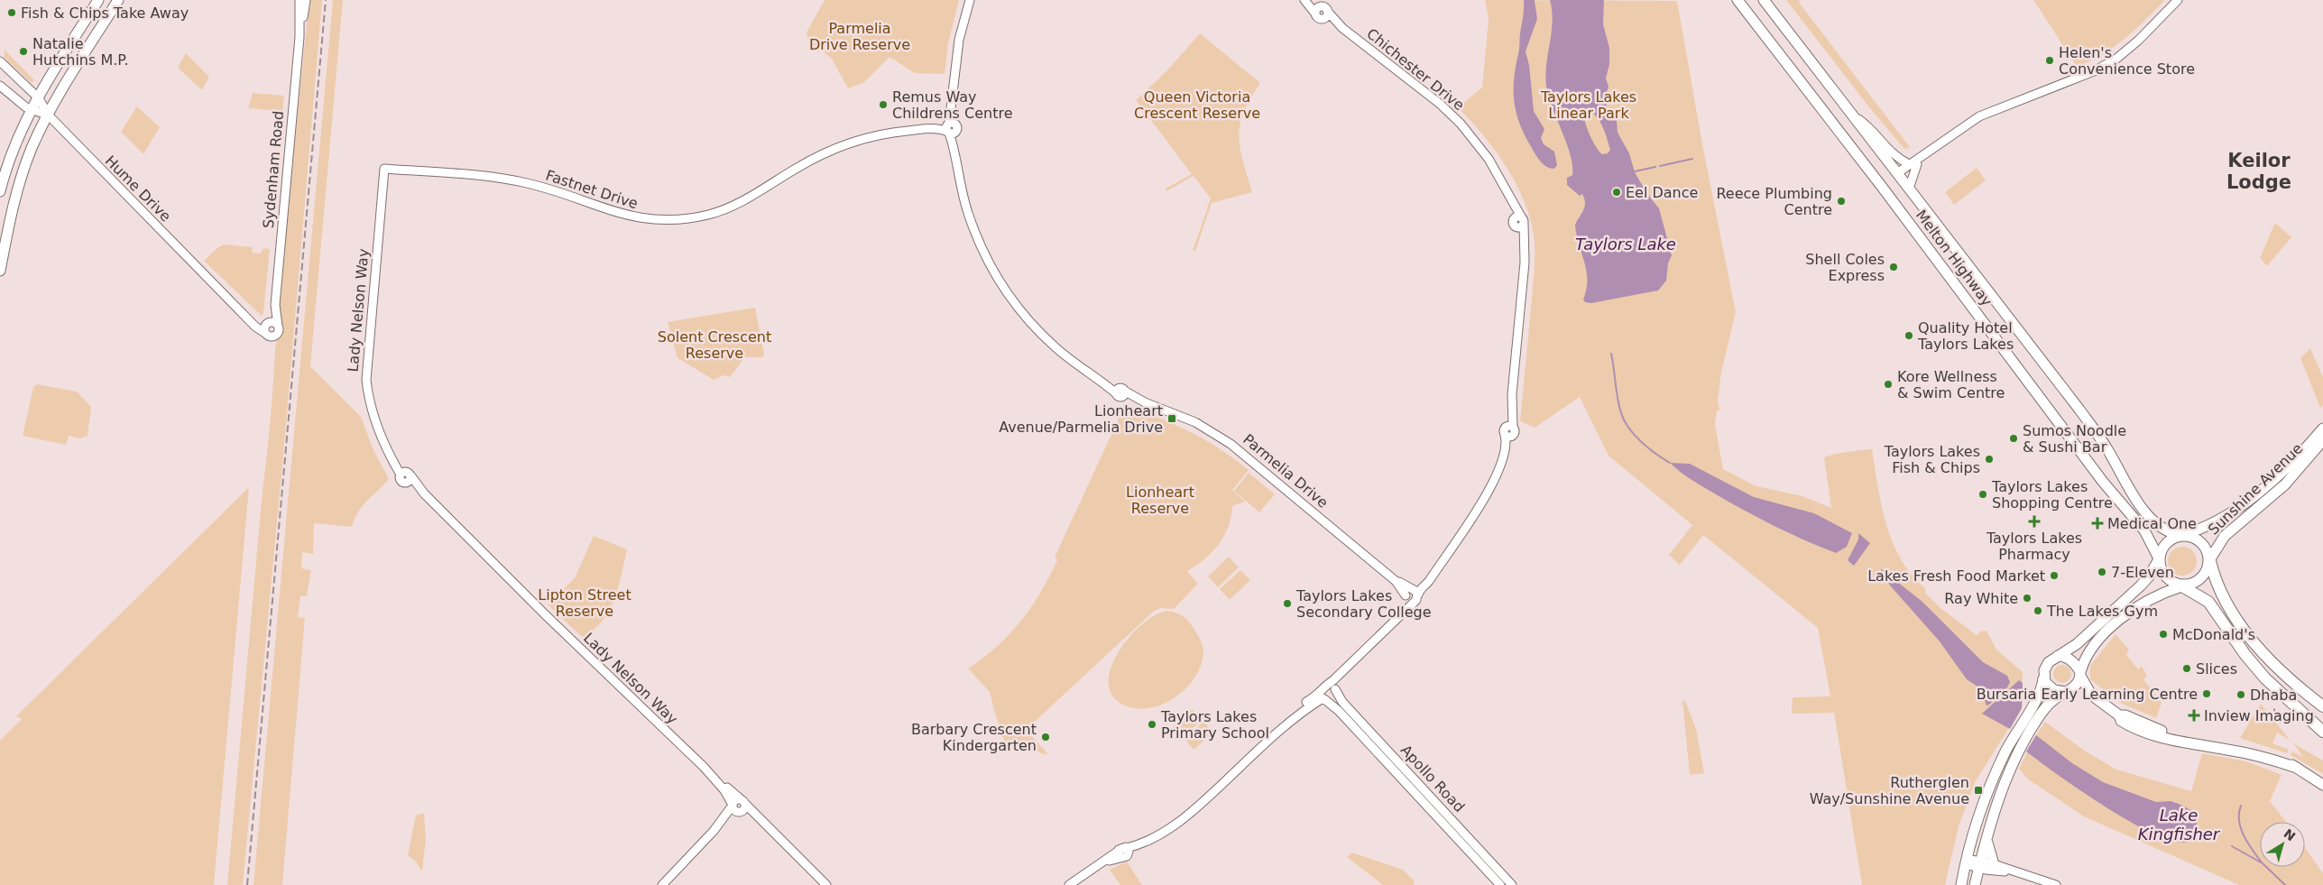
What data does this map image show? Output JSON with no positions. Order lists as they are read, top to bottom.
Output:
{
  "streets": {
    "main road": ["Melton Highway", "Sunshine Avenue"],
    "street": [
      "Chichester Drive",
      "Sydenham Road",
      "Hume Drive",
      "Fastnet Drive",
      "Lady Nelson Way",
      "Parmelia Drive",
      "Apollo Road"
    ]
  },
  "crossings": [
    ["Chichester Drive", "Parmelia Drive"],
    ["Chichester Drive", "Apollo Road"],
    ["Sydenham Road", "Hume Drive"],
    ["Fastnet Drive", "Lady Nelson Way"],
    ["Fastnet Drive", "Parmelia Drive"],
    ["Melton Highway", "Sunshine Avenue"]
  ],
  "districts": ["Keilor Lodge"],
  "water": ["Taylors Lake", "Lake Kingfisher"],
  "parks": [
    "Parmelia Drive Reserve",
    "Queen Victoria Crescent Reserve",
    "Taylors Lakes Linear Park",
    "Solent Crescent Reserve",
    "Lionheart Reserve",
    "Lipton Street Reserve"
  ],
  "places": {
    "other": [
      "Fish & Chips Take Away",
      "Natalie Hutchins M.P.",
      "Helen's Convenience Store",
      "Remus Way Childrens Centre",
      "Eel Dance",
      "Reece Plumbing Centre",
      "Shell Coles Express",
      "Quality Hotel Taylors Lakes",
      "Kore Wellness & Swim Centre",
      "Sumos Noodle & Sushi Bar",
      "Taylors Lakes Fish & Chips",
      "Taylors Lakes Shopping Centre",
      "7-Eleven",
      "Lakes Fresh Food Market",
      "Ray White",
      "Taylors Lakes Secondary College",
      "The Lakes Gym",
      "McDonald's",
      "Slices",
      "Bursaria Early Learning Centre",
      "Dhaba",
      "Taylors Lakes Primary School",
      "Barbary Crescent Kindergarten"
    ],
    "transit": ["Lionheart Avenue/Parmelia Drive", "Rutherglen Way/Sunshine Avenue"],
    "health": ["Taylors Lakes Pharmacy", "Medical One", "Inview Imaging"]
  },
  "north": "top right"
}
